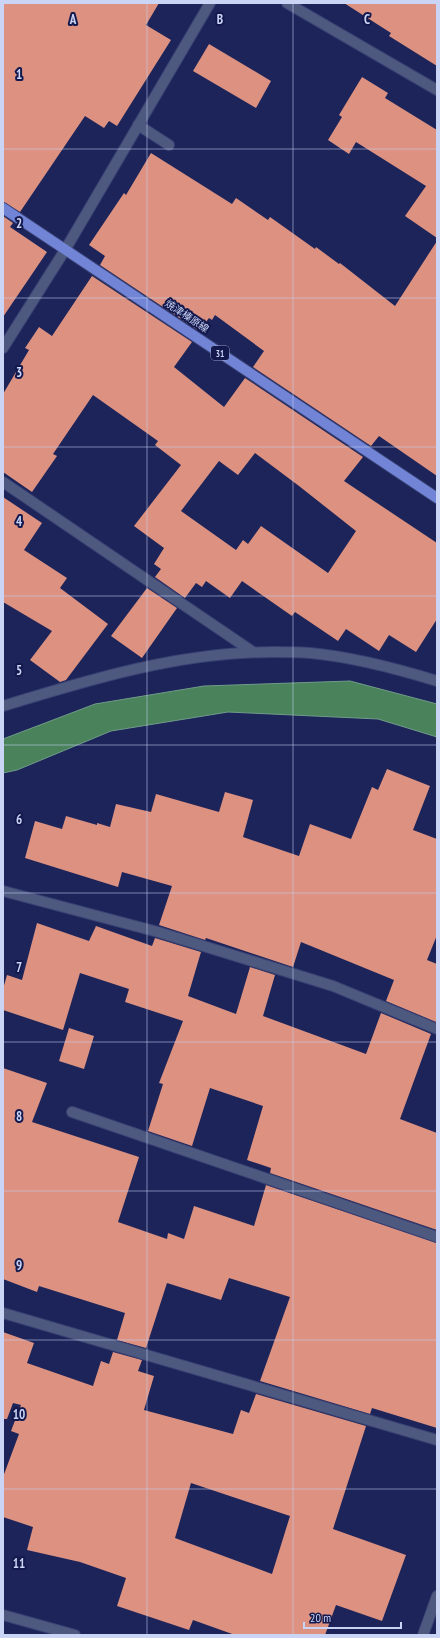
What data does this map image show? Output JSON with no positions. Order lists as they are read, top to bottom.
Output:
{
  "streets": {
    "main road": ["焼津榛原線", "31"]
  },
  "scale_bar": "20 m",
  "grid": {
    "columns": ["A", "B", "C"],
    "rows": [
      "1",
      "2",
      "3",
      "4",
      "5",
      "6",
      "7",
      "8",
      "9",
      "10",
      "11"
    ]
  }
}
